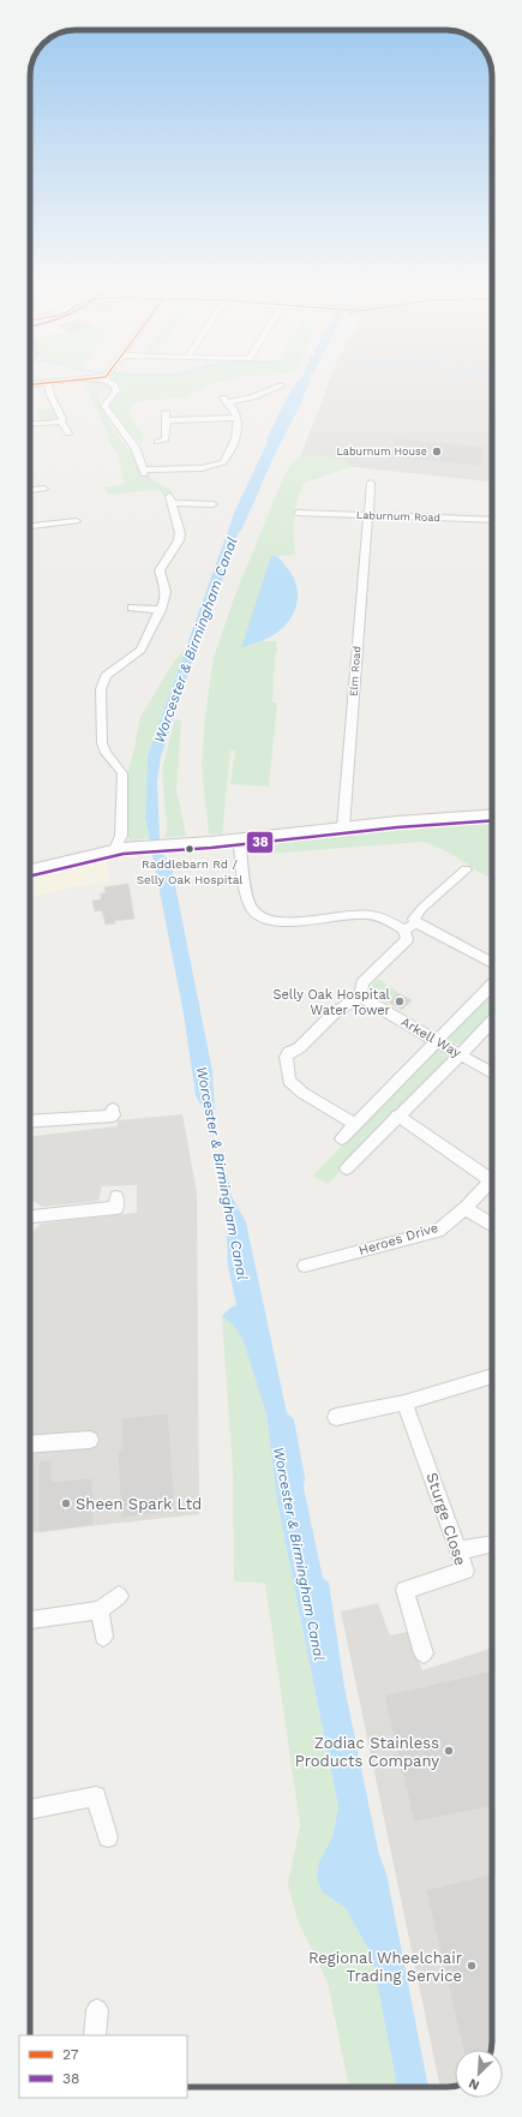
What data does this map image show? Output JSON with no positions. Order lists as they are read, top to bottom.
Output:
{
  "streets": {
    "street": [
      "Laburnum Road",
      "Elm Road",
      "Arkell Way",
      "Heroes Drive",
      "Sturge Close"
    ]
  },
  "crossings": [
    ["Laburnum Road", "Elm Road"]
  ],
  "water": ["Worcester & Birmingham Canal"],
  "places": [
    "Laburnum House",
    "Raddlebarn Rd / Selly Oak Hospital",
    "Selly Oak Hospital Water Tower",
    "Sheen Spark Ltd",
    "Zodiac Stainless Products Company",
    "Regional Wheelchair Trading Service"
  ],
  "lines": ["transit line 27", "transit line 38"],
  "legend": ["27", "38"],
  "north": "bottom left"
}
